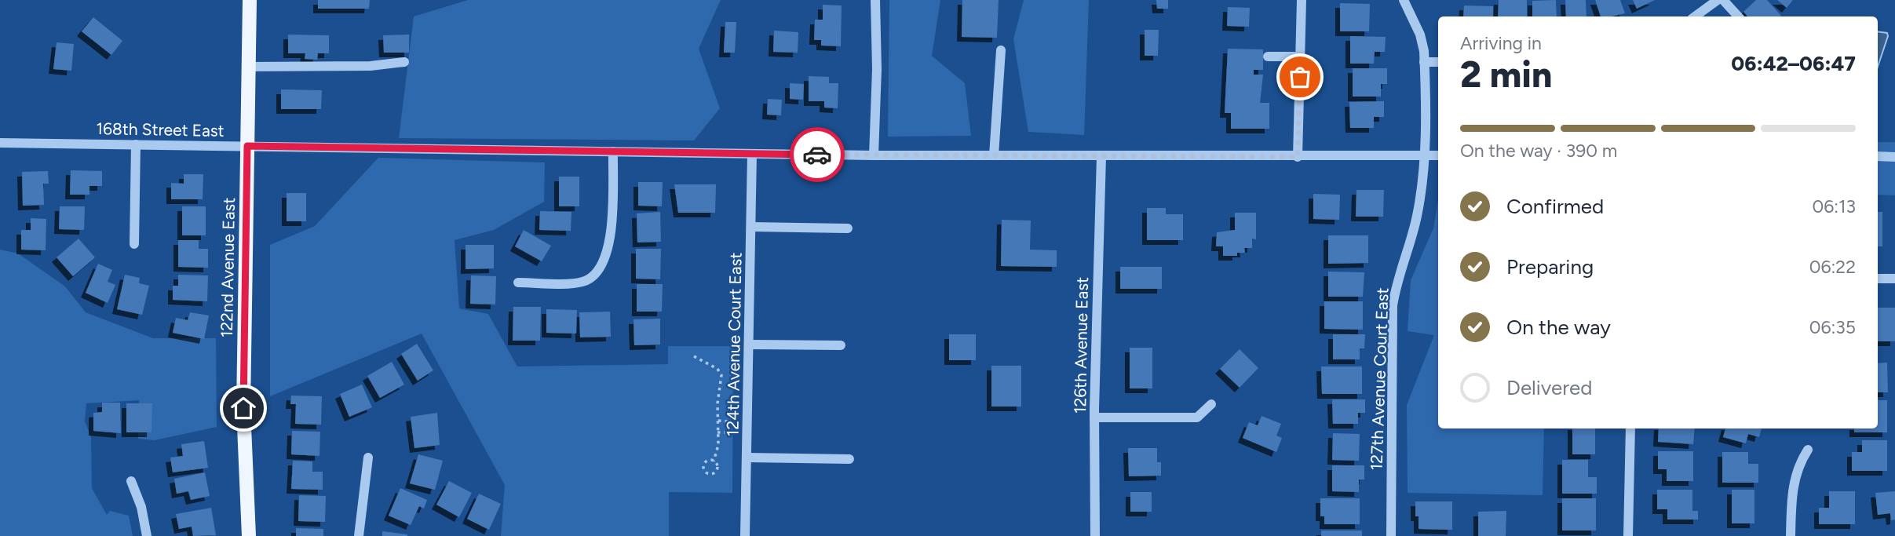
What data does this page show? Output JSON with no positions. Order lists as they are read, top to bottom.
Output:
{
  "streets": {
    "main road": ["122nd Avenue East"],
    "street": [
      "168th Street East",
      "124th Avenue Court East",
      "126th Avenue East",
      "127th Avenue Court East"
    ]
  },
  "crossings": [
    ["168th Street East", "122nd Avenue East"],
    ["168th Street East", "124th Avenue Court East"],
    ["168th Street East", "126th Avenue East"],
    ["168th Street East", "127th Avenue Court East"]
  ],
  "page": {
    "heading": ["2 min", "Arriving in", "06:42–06:47"],
    "bar": "On the way · 390 m",
    "list": [
      ["Confirmed", "06:13"],
      ["Preparing", "06:22"],
      ["On the way", "06:35"],
      "Delivered"
    ]
  }
}
